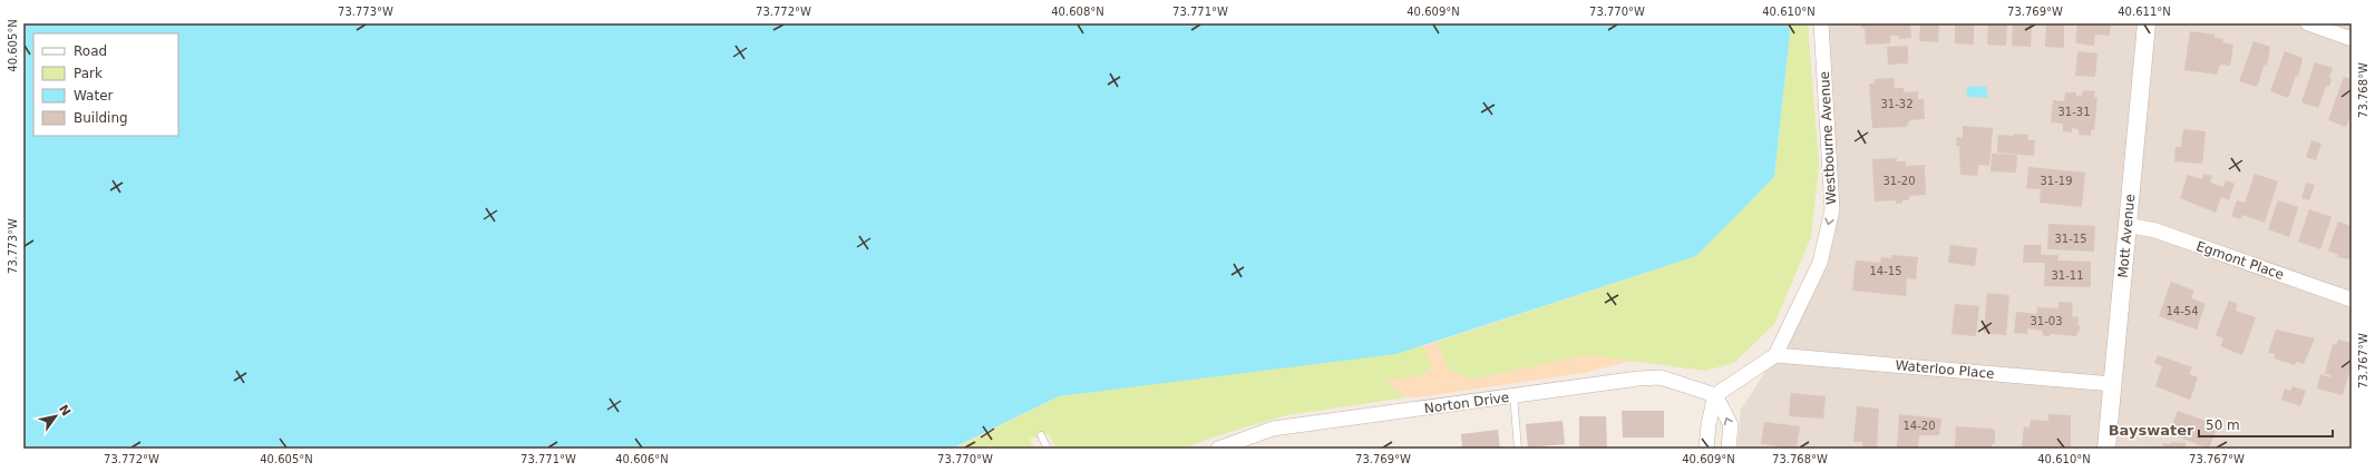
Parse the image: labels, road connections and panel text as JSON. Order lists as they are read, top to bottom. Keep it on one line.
{"streets":{"street":["Westbourne Avenue","Mott Avenue","Egmont Place","Waterloo Place","Norton Drive"]},"crossings":[["Westbourne Avenue","Waterloo Place"],["Mott Avenue","Egmont Place"],["Mott Avenue","Waterloo Place"]],"one_way":["Westbourne Avenue"],"districts":["Bayswater"],"house_numbers":["31-32","31-31","31-20","31-19","31-15","14-15","31-11","14-54","31-03","14-20"],"legend":["Road","Park","Water","Building"],"scale_bar":"50 m","north":"top right","coordinates":["73.773°W","73.772°W","40.608°N","73.771°W","40.609°N","73.770°W","40.610°N","73.769°W","40.611°N","40.605°N","73.768°W","73.767°W","40.606°N"]}
